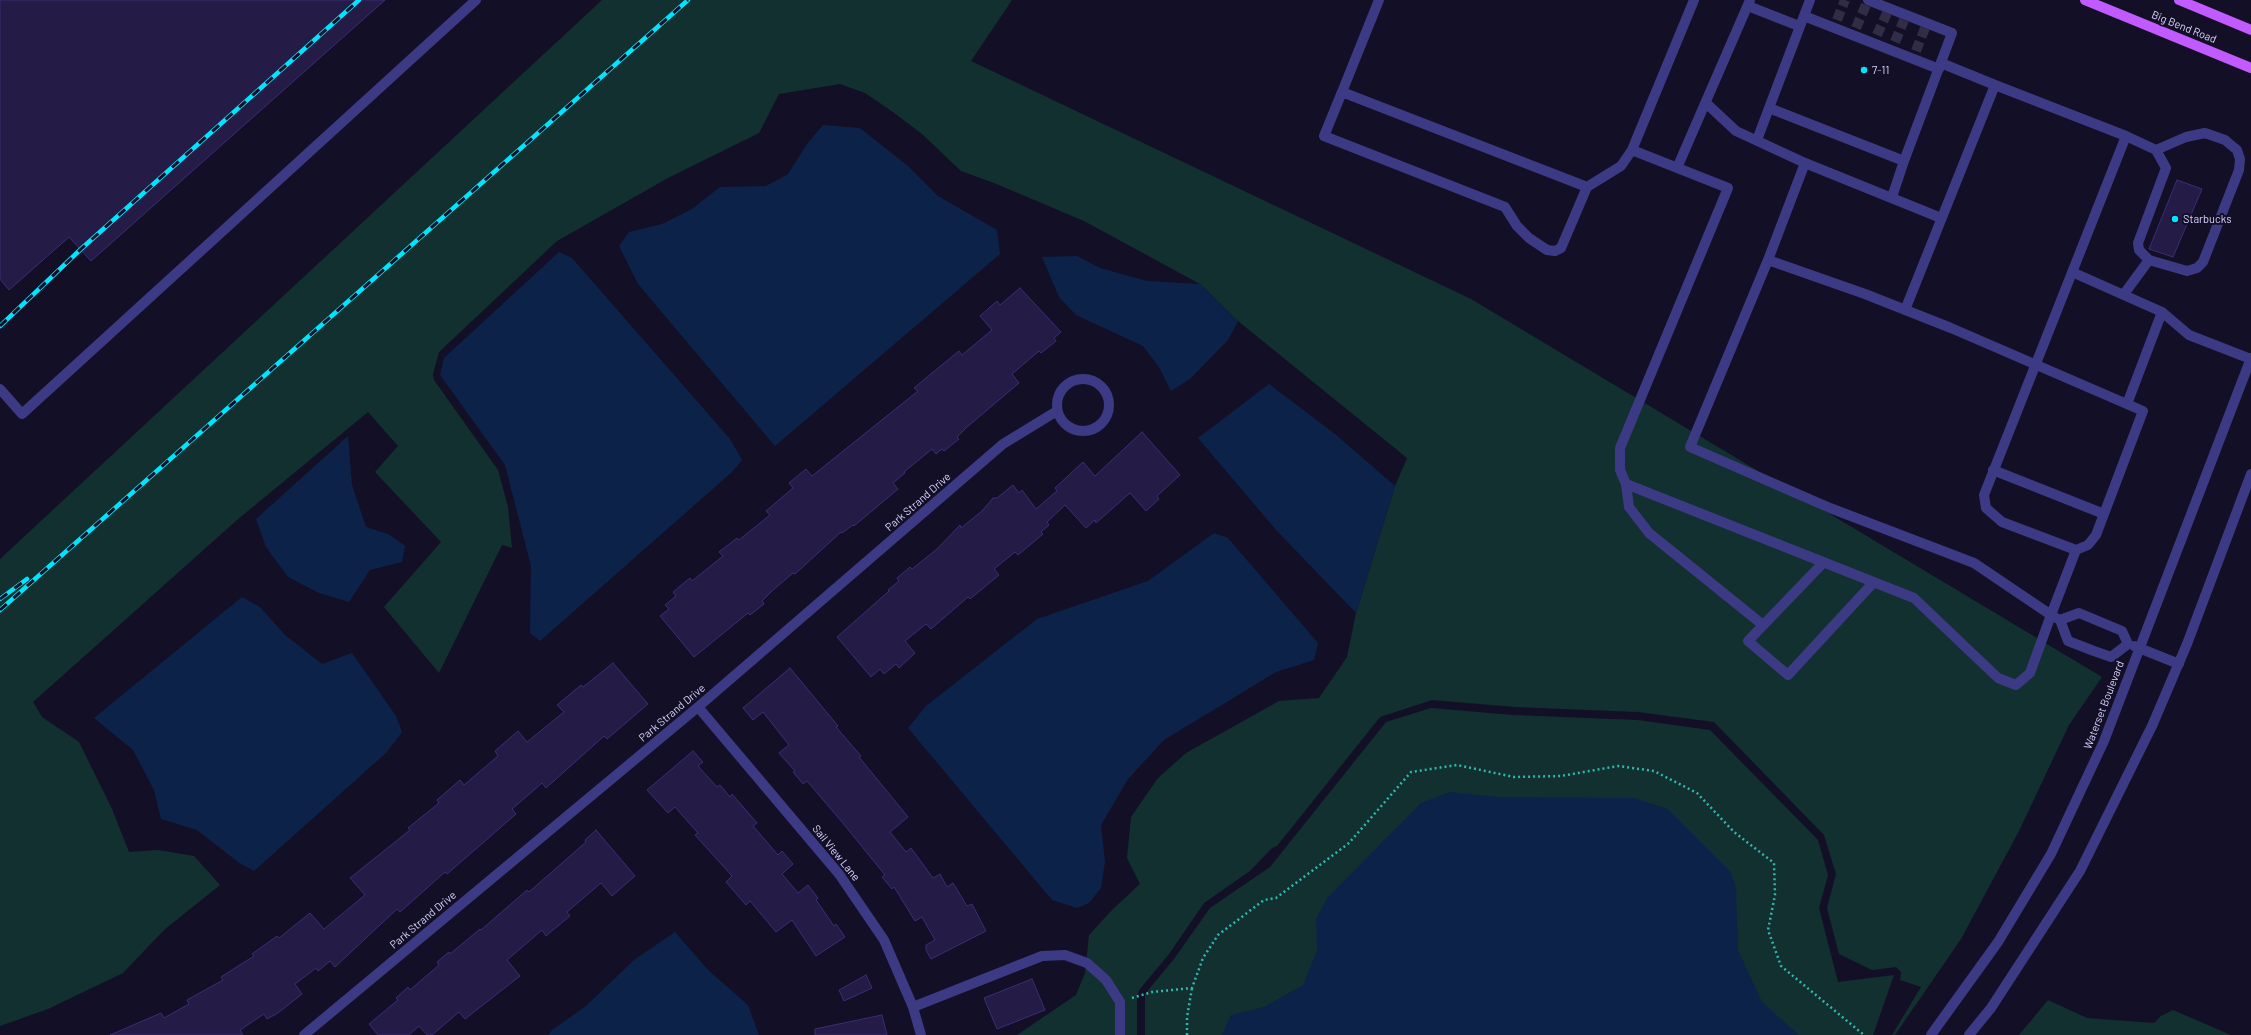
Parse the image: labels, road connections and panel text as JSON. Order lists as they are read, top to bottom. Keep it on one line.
{"streets":{"main road":["Big Bend Road"],"street":["Park Strand Drive","Waterset Boulevard","Sail View Lane"]},"crossings":[["Park Strand Drive","Sail View Lane"]],"places":["7-11","Starbucks"]}
